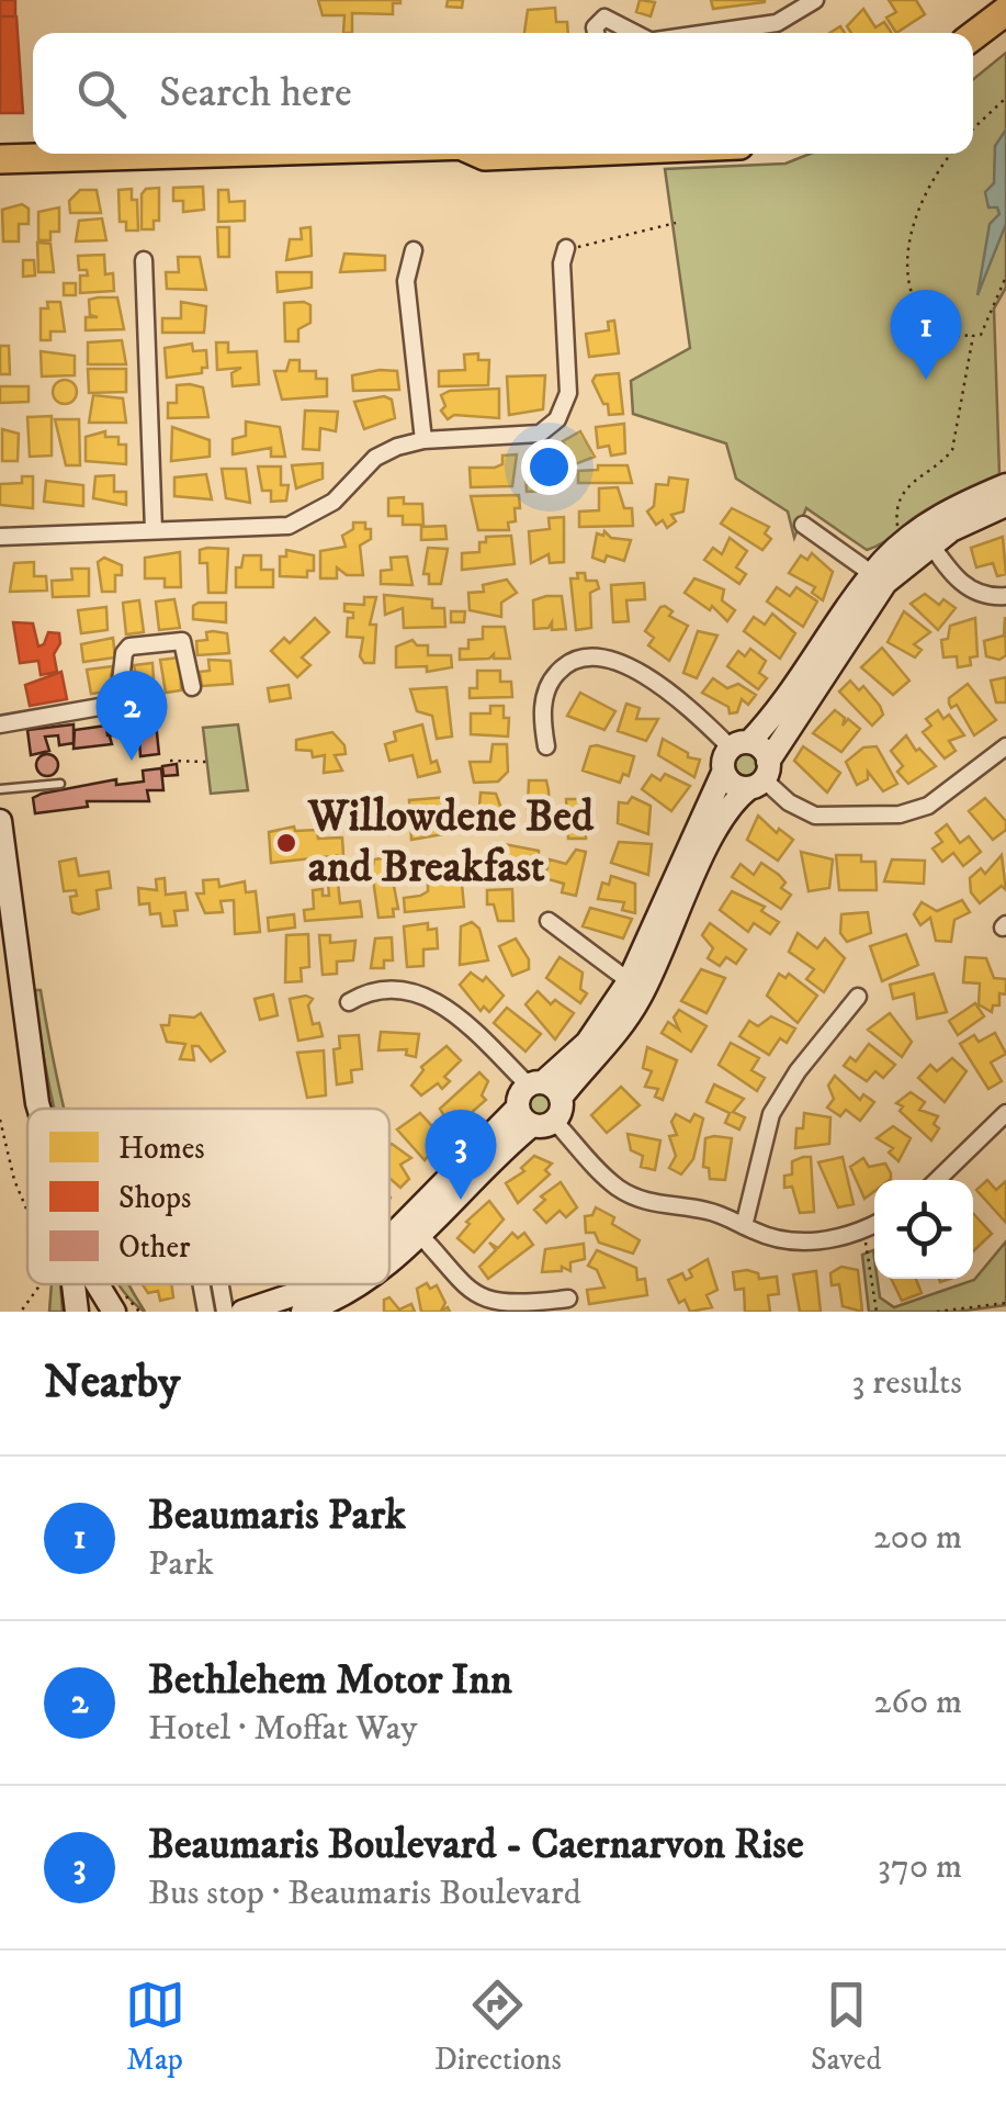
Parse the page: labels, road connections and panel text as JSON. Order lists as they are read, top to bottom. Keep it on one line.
{"places":["Willowdene Bed and Breakfast"],"legend":["Homes","Shops","Other"],"page":{"search":"Search here","pins":["1","2","3"],"heading":["Nearby","3 results"],"list":[{"mark":"1","name":"Beaumaris Park","note":"Park","value":"200 m"},{"mark":"2","name":"Bethlehem Motor Inn","note":"Hotel · Moffat Way","value":"260 m"},{"mark":"3","name":"Beaumaris Boulevard - Caernarvon Rise","note":"Bus stop · Beaumaris Boulevard","value":"370 m"}],"nav":["Map","Directions","Saved"]}}
